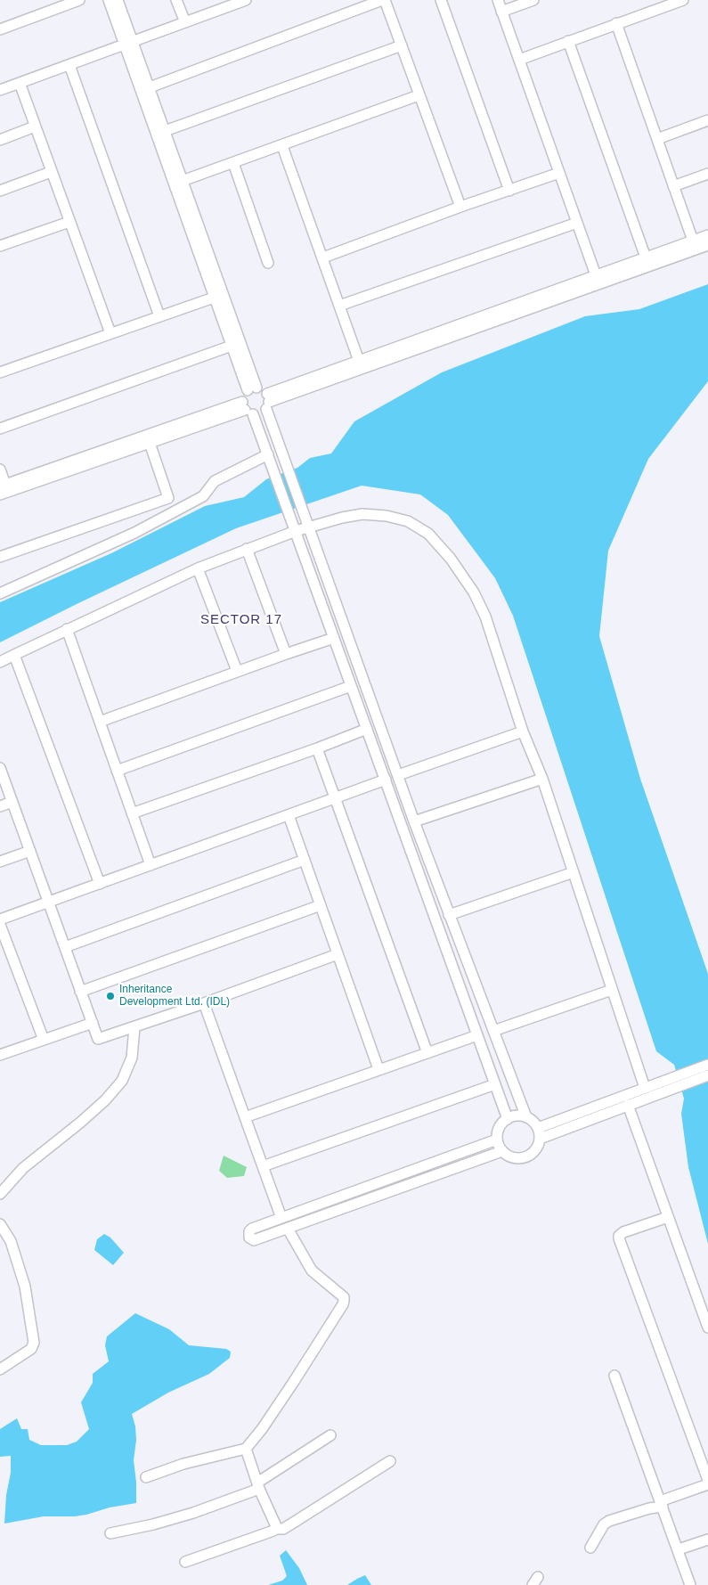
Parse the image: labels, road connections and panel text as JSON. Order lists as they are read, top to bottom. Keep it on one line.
{"districts":["SECTOR 17"],"places":["Inheritance Development Ltd. (IDL)"]}
